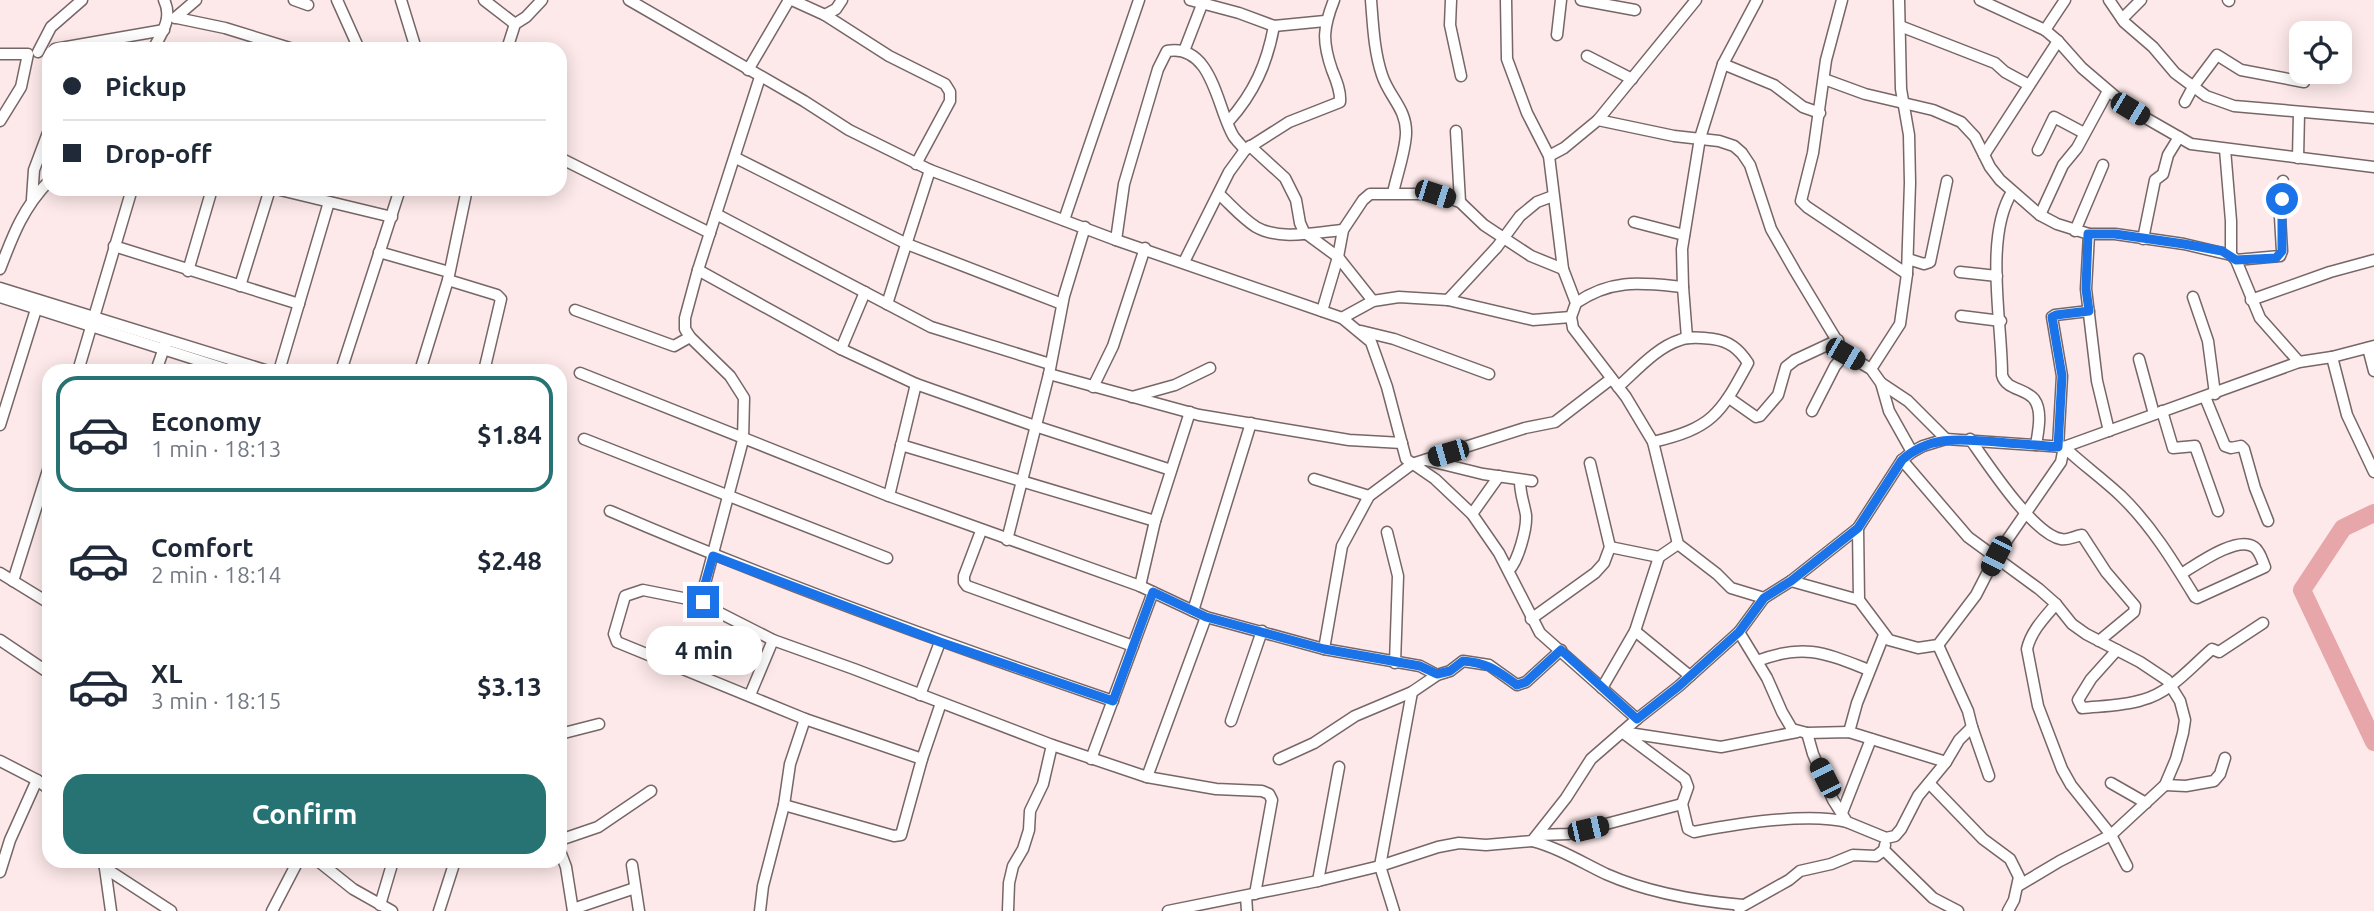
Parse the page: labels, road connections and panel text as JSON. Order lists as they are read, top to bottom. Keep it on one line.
{"page":{"banner":["Pickup","Drop-off"],"list":[{"name":"Economy","note":"1 min · 18:13","value":"$1.84"},{"name":"Comfort","note":"2 min · 18:14","value":"$2.48"},{"name":"XL","note":"3 min · 18:15","value":"$3.13"}],"bubble":"4 min","buttons":"Confirm"}}
